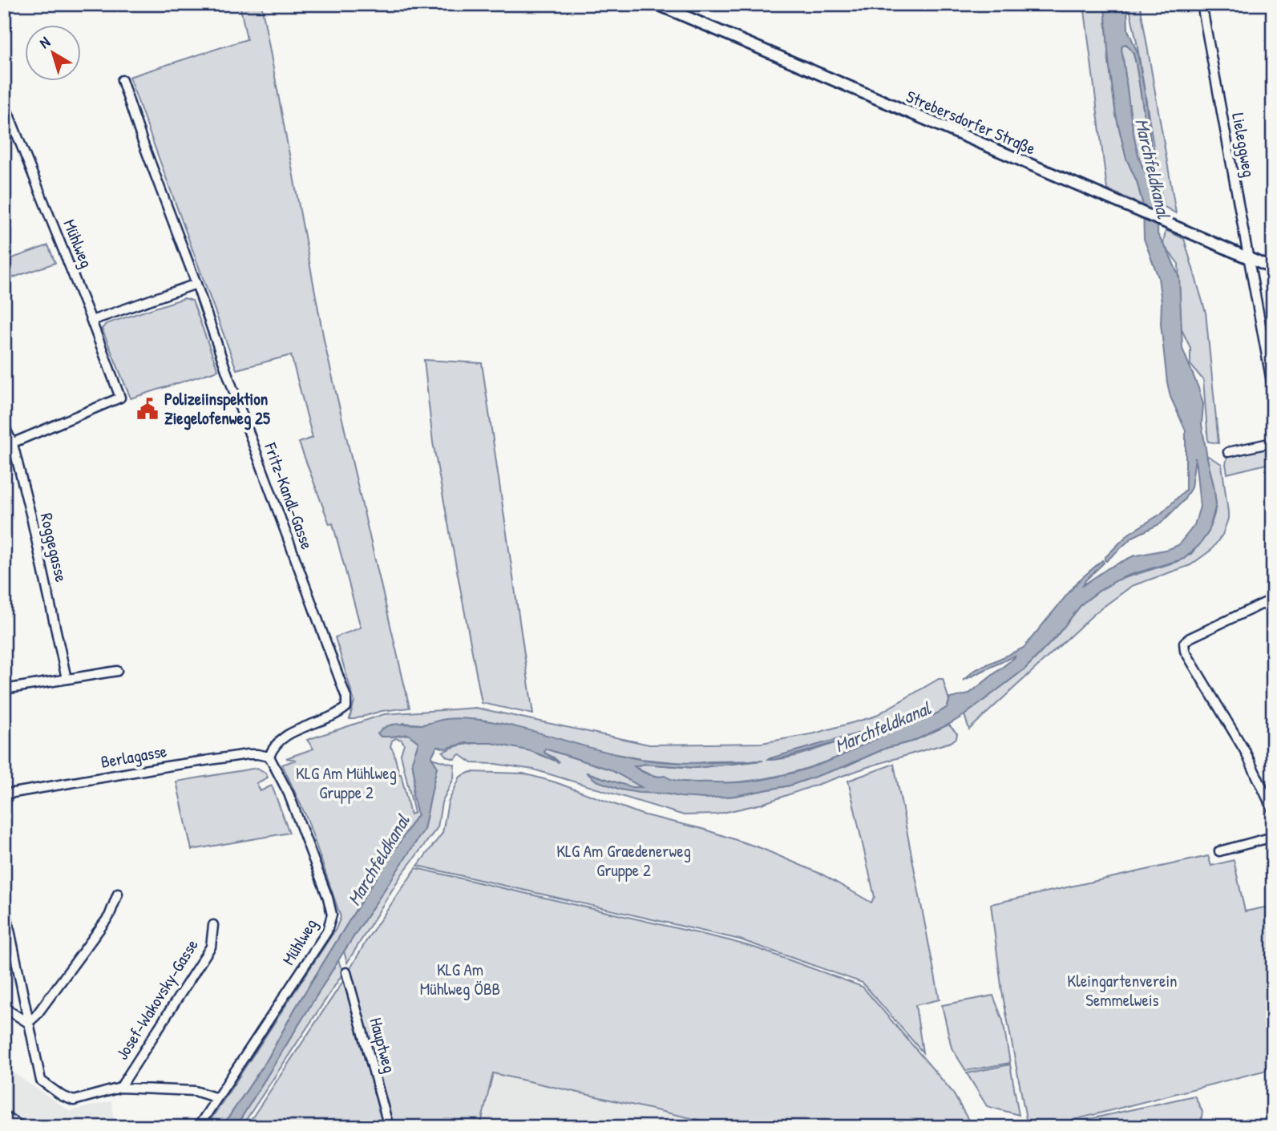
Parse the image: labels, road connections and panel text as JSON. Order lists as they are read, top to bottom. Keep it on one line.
{"streets":{"street":["Strebersdorfer Straße","Lieleggweg","Mühlweg","Fritz-Kandl-Gasse","Roggegasse","Berlagasse","Josef-Wakovsky-Gasse","Hauptweg"]},"crossings":[["Strebersdorfer Straße","Lieleggweg"],["Mühlweg","Fritz-Kandl-Gasse"],["Mühlweg","Roggegasse"],["Mühlweg","Berlagasse"],["Fritz-Kandl-Gasse","Berlagasse"]],"water":["Marchfeldkanal"],"parks":["KLG Am Mühlweg Gruppe 2","KLG Am Graedenerweg Gruppe 2","KLG Am Mühlweg ÖBB","Kleingartenverein Semmelweis"],"places":{"public building":["Polizeiinspektion Ziegelofenweg 25"]},"north":"top left"}
